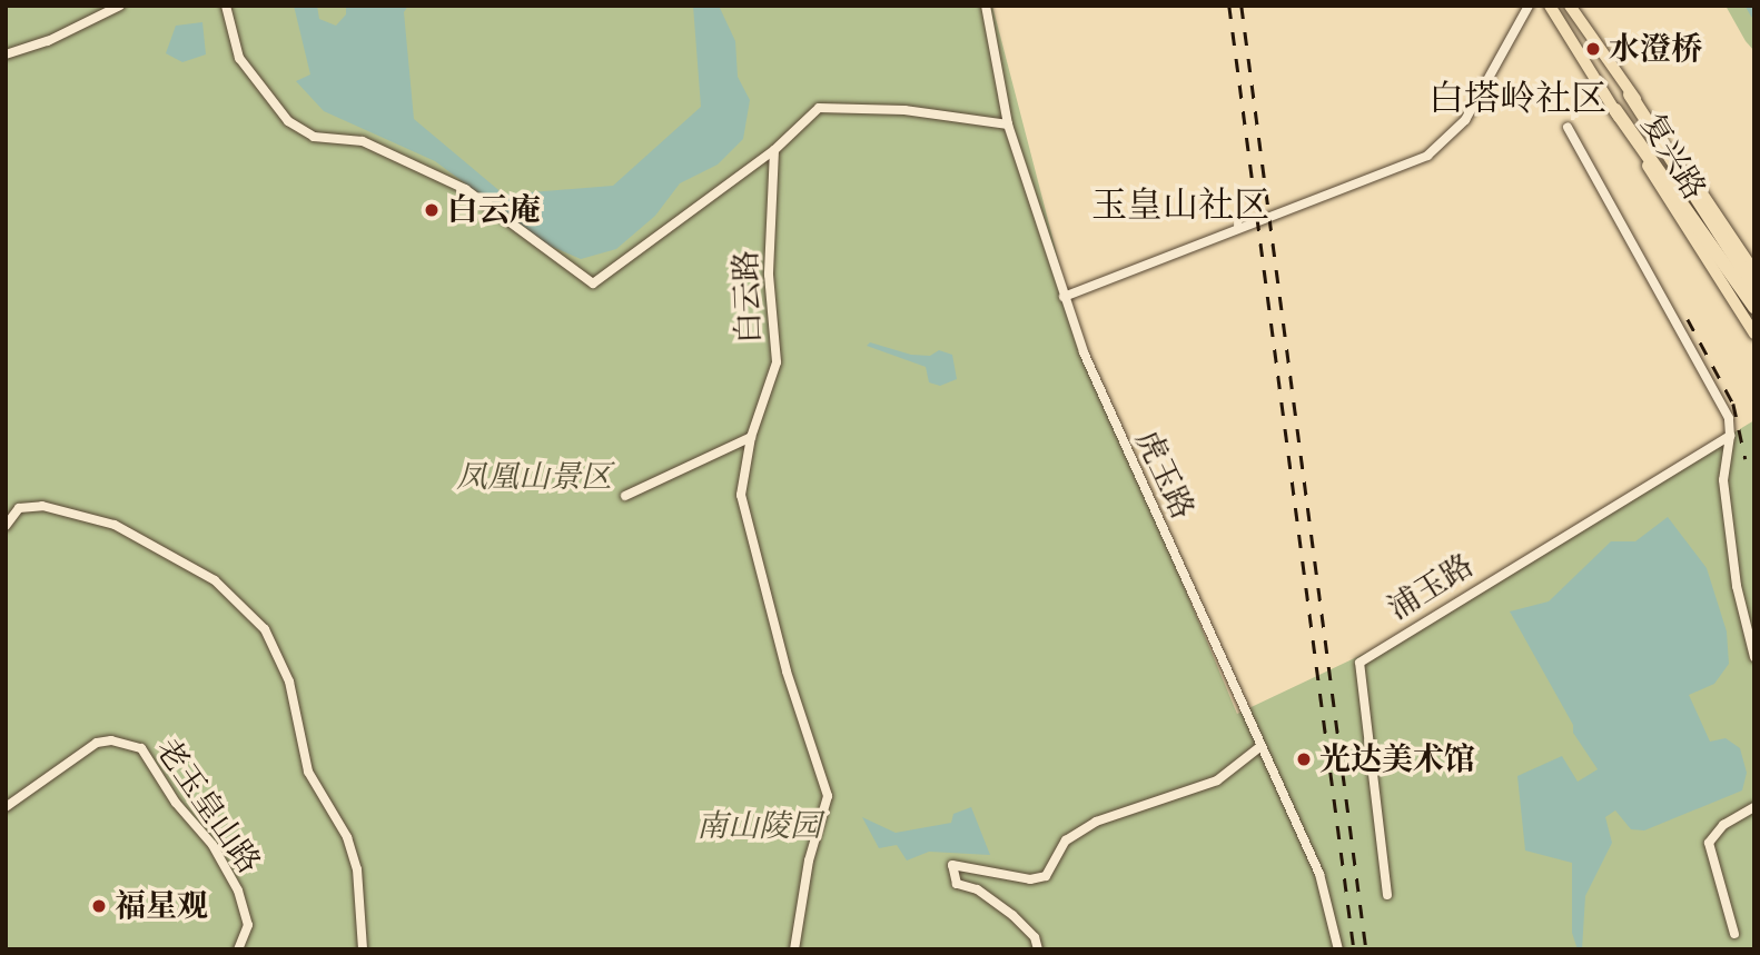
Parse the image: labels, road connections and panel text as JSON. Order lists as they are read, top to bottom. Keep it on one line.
{"streets":{"main road":["复兴路"],"street":["白云路","虎玉路","浦玉路","老玉皇山路"]},"districts":["白塔岭社区","玉皇山社区"],"parks":["凤凰山景区","南山陵园"],"places":["水澄桥","白云庵","光达美术馆","福星观"]}
